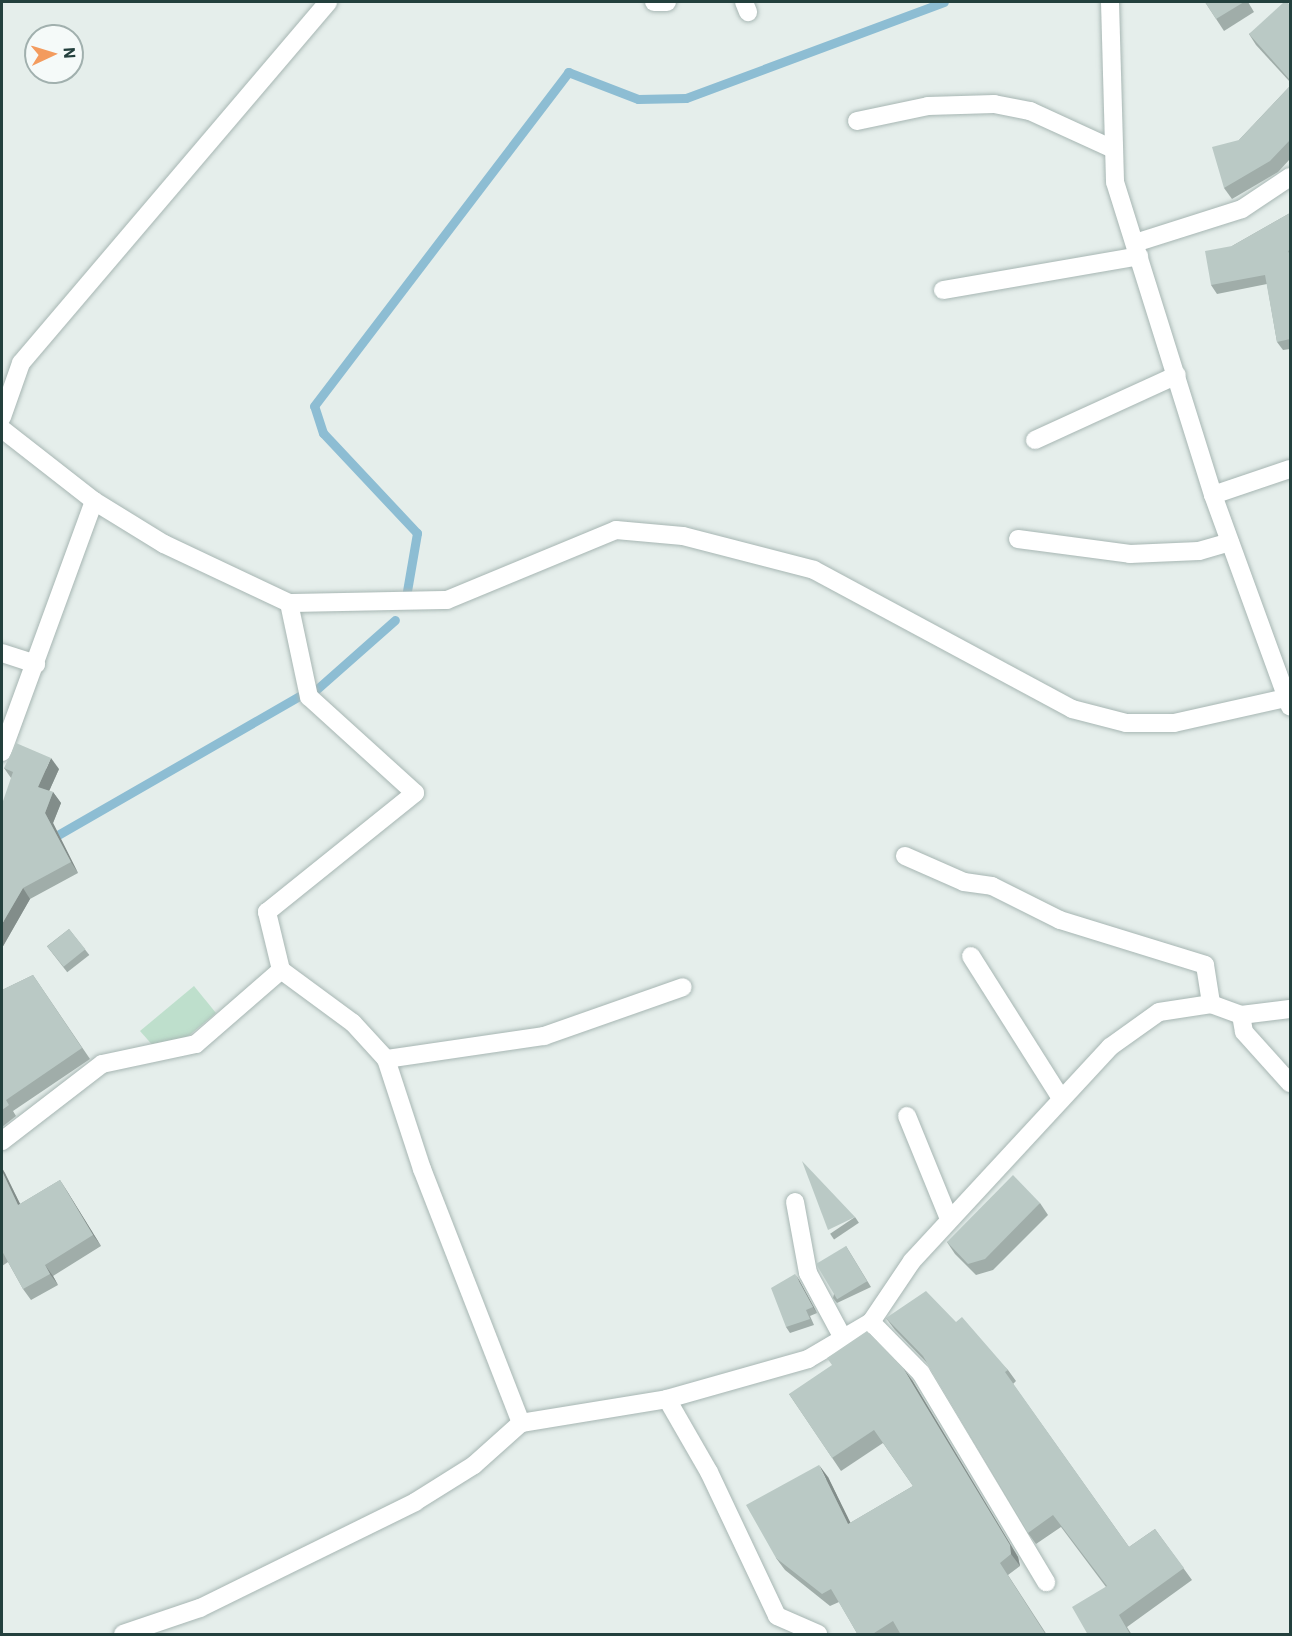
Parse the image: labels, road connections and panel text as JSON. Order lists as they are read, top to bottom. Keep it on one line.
{"north":"right"}
